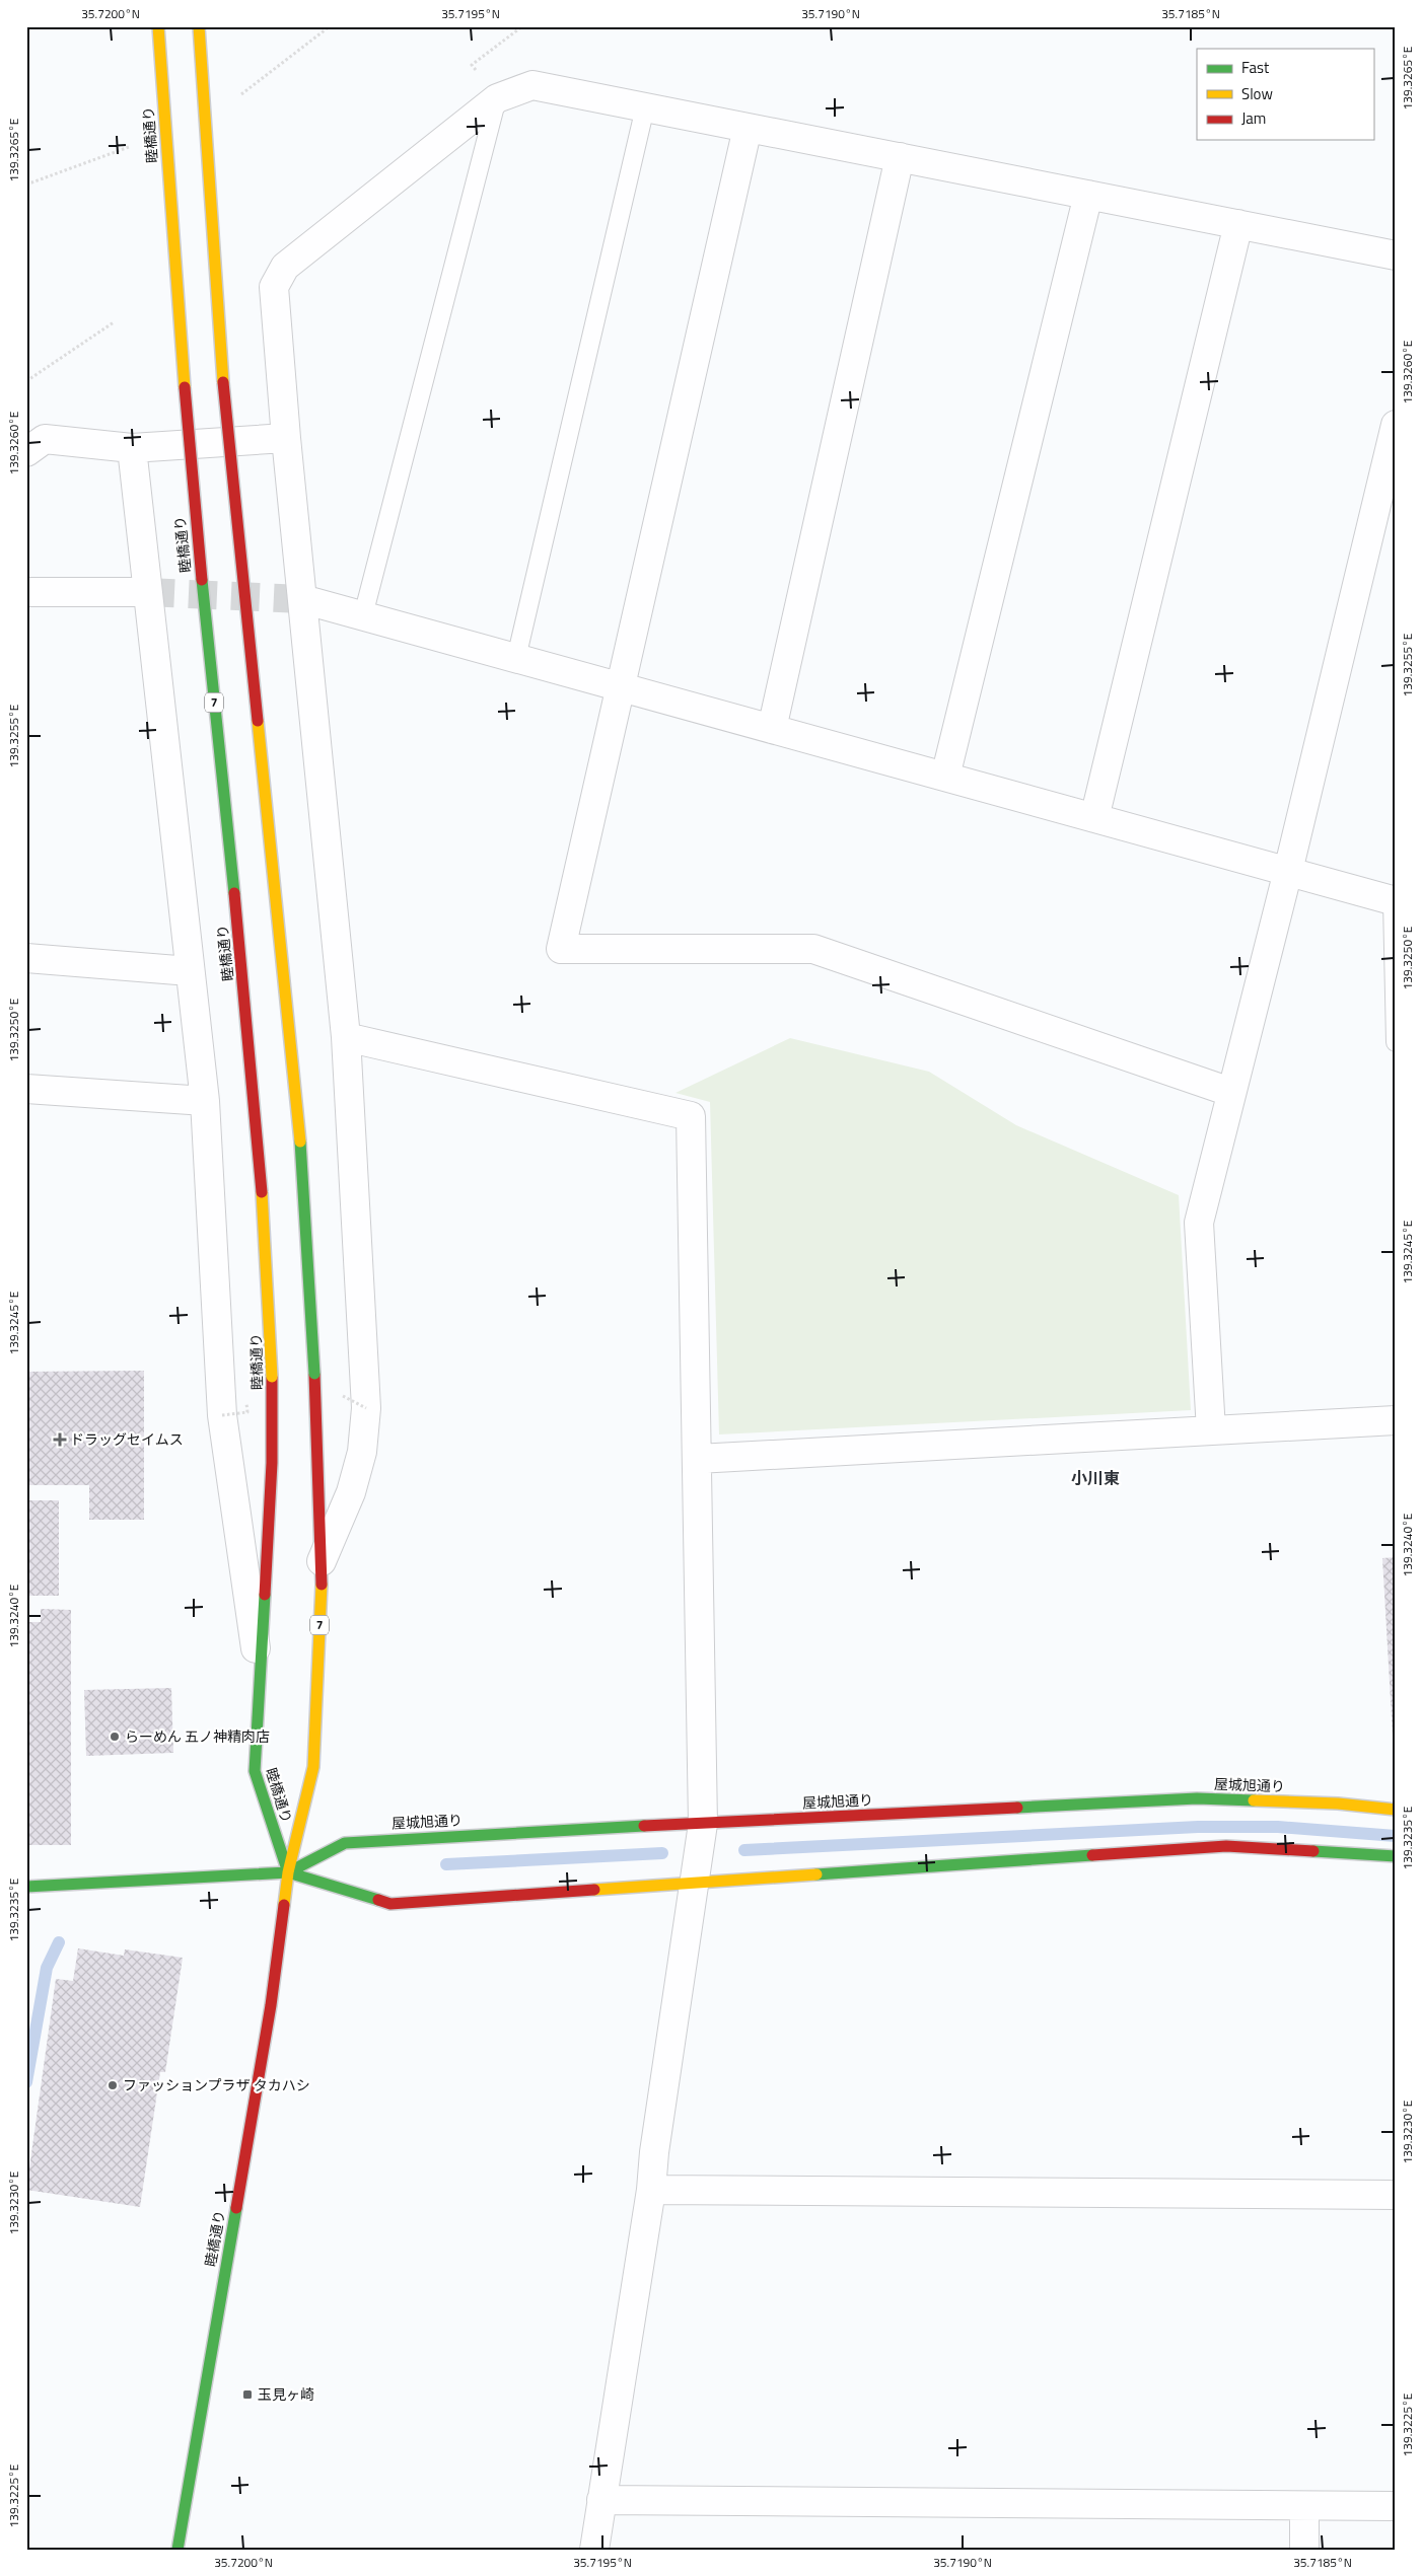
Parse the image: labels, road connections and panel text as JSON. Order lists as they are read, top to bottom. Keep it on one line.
{"streets":{"main road":["睦橋通り","7","屋城旭通り"]},"crossings":[["睦橋通り","屋城旭通り"]],"districts":["小川東"],"places":{"health":["ドラッグセイムス"],"other":["らーめん 五ノ神精肉店","ファッションプラザ タカハシ"],"transit":["玉見ヶ崎"]},"legend":["Fast","Slow","Jam"],"coordinates":["35.7200°N","35.7195°N","35.7190°N","35.7185°N","139.3265°E","139.3260°E","139.3255°E","139.3250°E","139.3245°E","139.3240°E","139.3235°E","139.3230°E","139.3225°E"]}
